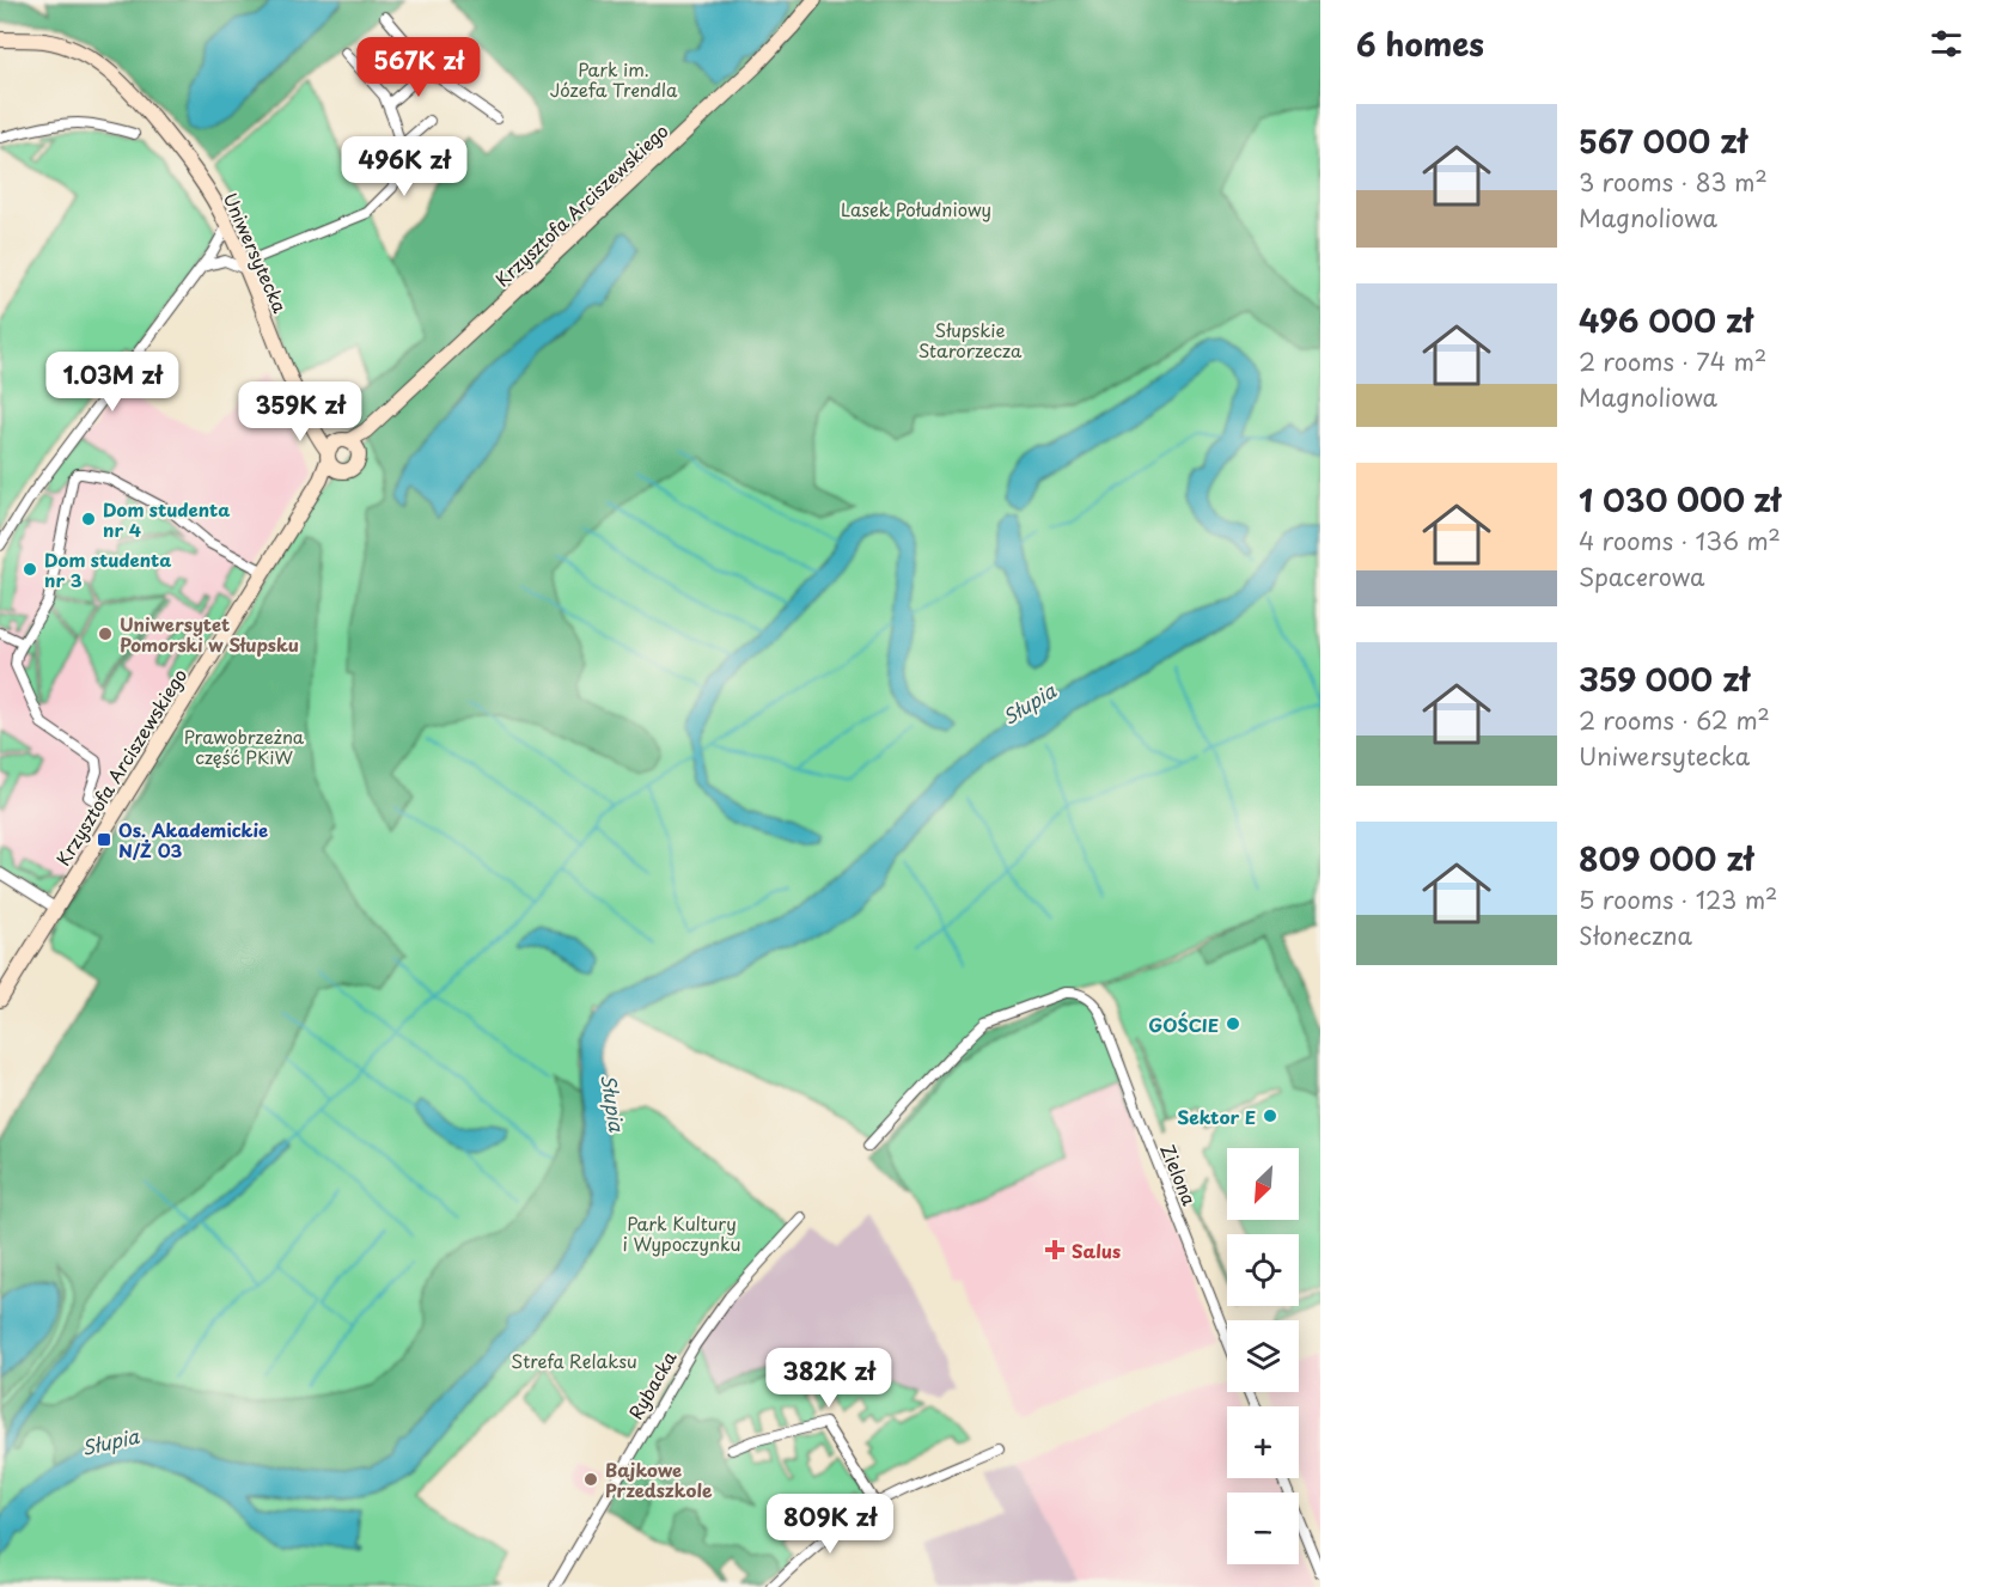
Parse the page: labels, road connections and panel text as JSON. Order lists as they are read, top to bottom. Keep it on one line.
{"streets":{"street":["Krzysztofa Arciszewskiego","Uniwersytecka","Zielona","Rybacka"]},"crossings":[["Krzysztofa Arciszewskiego","Uniwersytecka"]],"water":["Słupia"],"parks":["Park im. Józefa Trendla","Lasek Południowy","Słupskie Starorzecza","Prawobrzeżna część PKiW","Park Kultury i Wypoczynku","Strefa Relaksu"],"places":{"other":["Dom studenta nr 4","Dom studenta nr 3","Uniwersytet Pomorski w Słupsku","GOŚCIE","Sektor E","Bajkowe Przedszkole"],"transit":["Os. Akademickie N/Ż 03"],"health":["Salus"]},"north":"bottom left","page":{"heading":"6 homes","price":["567K zł","496K zł","1.03M zł","359K zł","382K zł","809K zł"],"list":[{"name":"567 000 zł","note":"3 rooms · 83 m² · Magnoliowa"},{"name":"496 000 zł","note":"2 rooms · 74 m² · Magnoliowa"},{"name":"1 030 000 zł","note":"4 rooms · 136 m² · Spacerowa"},{"name":"359 000 zł","note":"2 rooms · 62 m² · Uniwersytecka"},{"name":"809 000 zł","note":"5 rooms · 123 m² · Słoneczna"}],"map_buttons":["+","−"]}}
